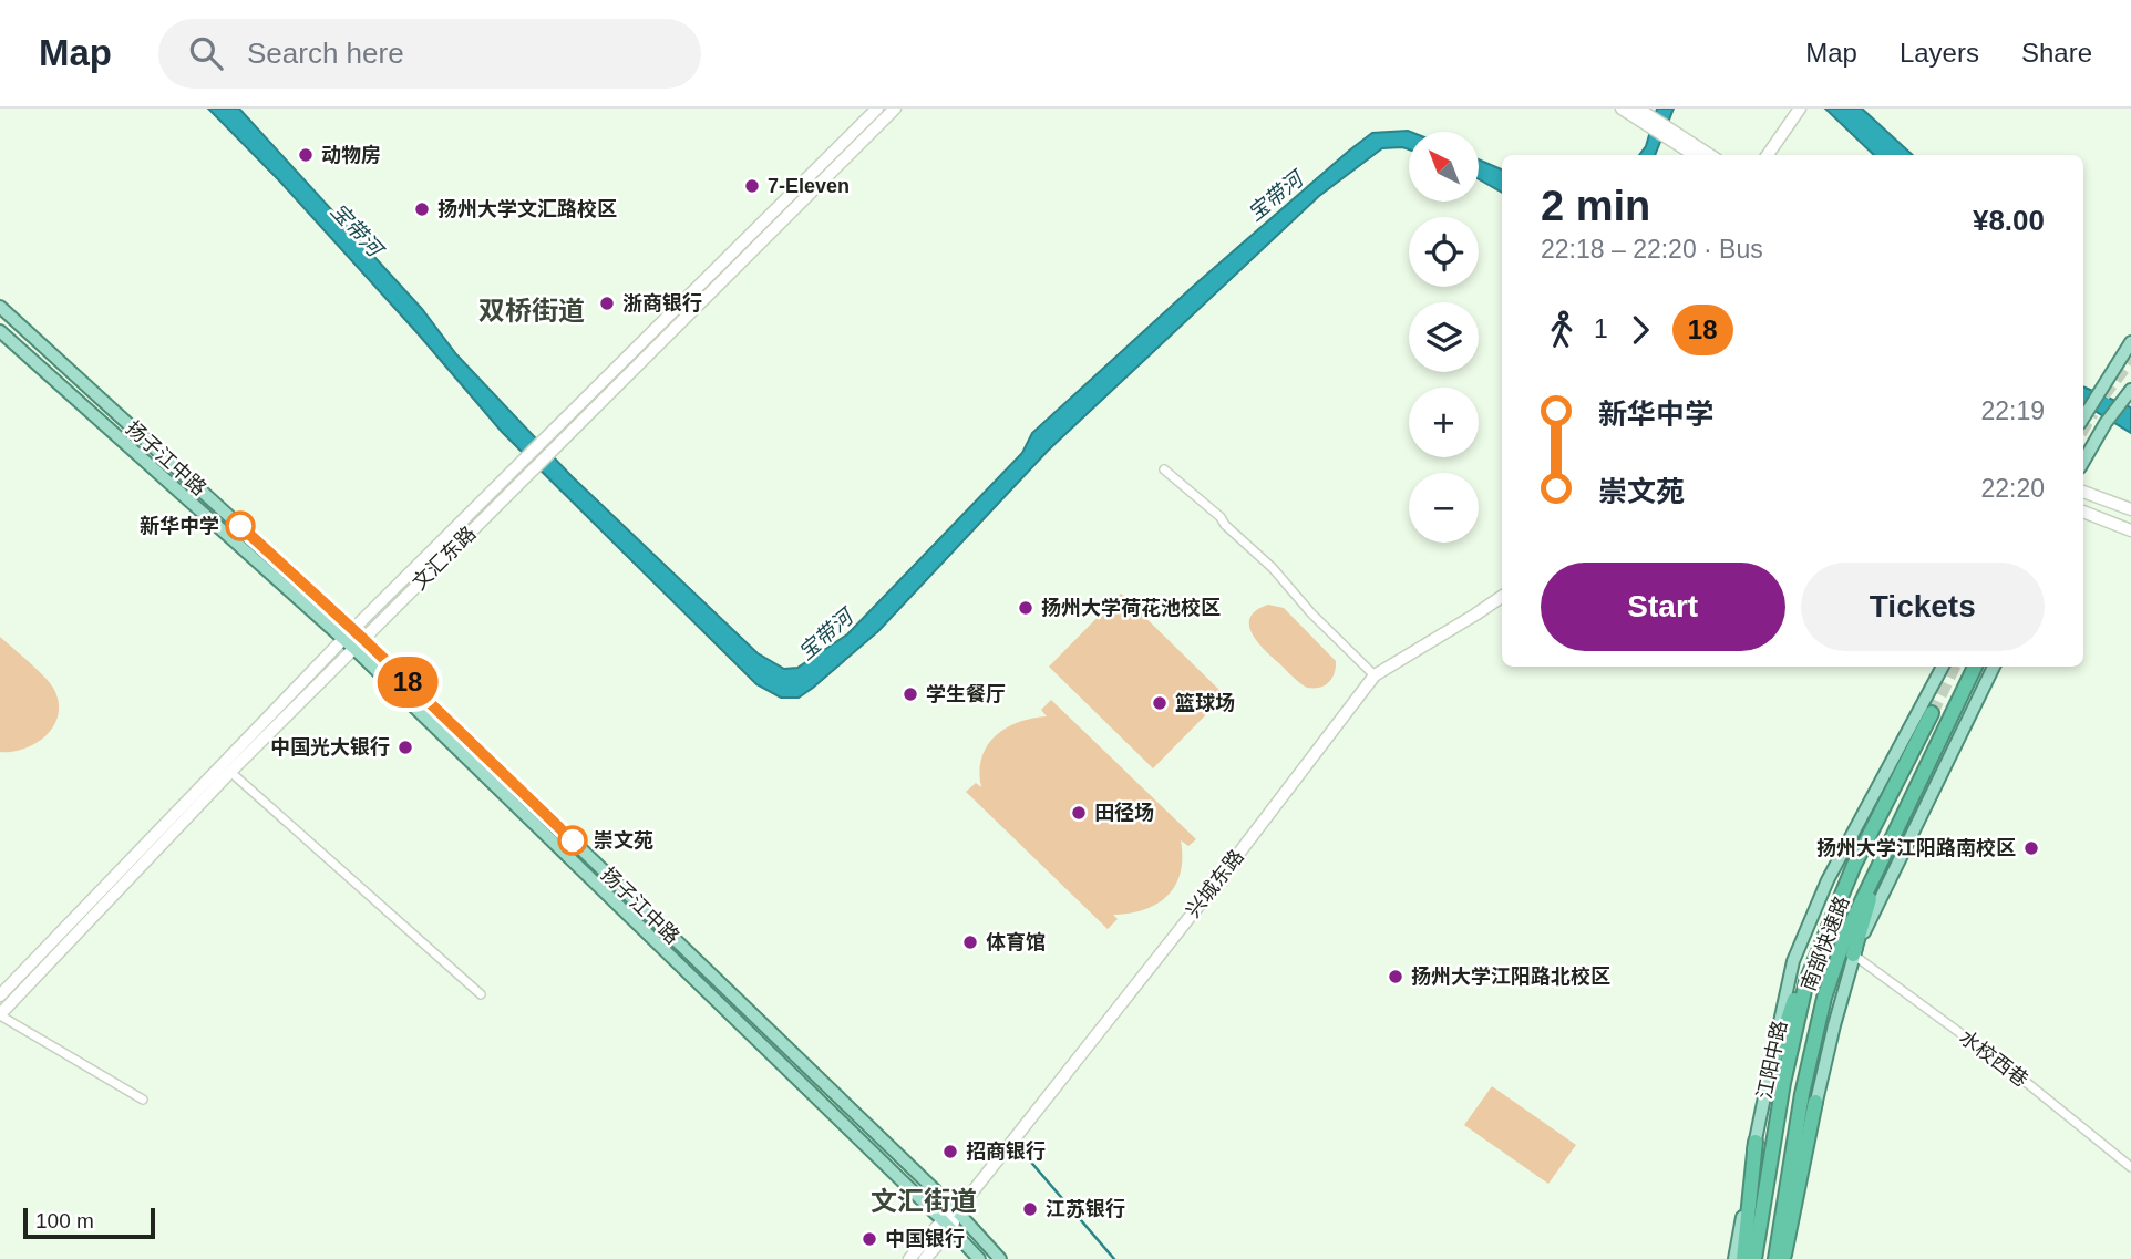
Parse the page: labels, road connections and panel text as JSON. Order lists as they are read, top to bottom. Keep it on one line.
{"streets":{"highway":["南部快速路"],"main road":["扬子江中路","文汇东路","兴城东路","江阳中路"],"street":["水校西巷"]},"crossings":[["扬子江中路","文汇东路"],["扬子江中路","兴城东路"]],"districts":["双桥街道","文汇街道"],"water":["宝带河"],"places":["动物房","7-Eleven","扬州大学文汇路校区","浙商银行","新华中学","扬州大学荷花池校区","学生餐厅","篮球场","中国光大银行","田径场","崇文苑","扬州大学江阳路南校区","体育馆","扬州大学江阳路北校区","招商银行","江苏银行","中国银行"],"lines":["bus line 18"],"scale_bar":"100 m","north":"top left","page":{"header":"Map","search":"Search here","nav":["Map","Layers","Share"],"on_map":"18","map_buttons":["+","−"],"heading":["2 min","22:18 – 22:20 · Bus","¥8.00"],"legs":["1","18"],"list":[{"name":"新华中学","value":"22:19"},{"name":"崇文苑","value":"22:20"}],"buttons":["Start","Tickets"],"scale":"100 m"}}
